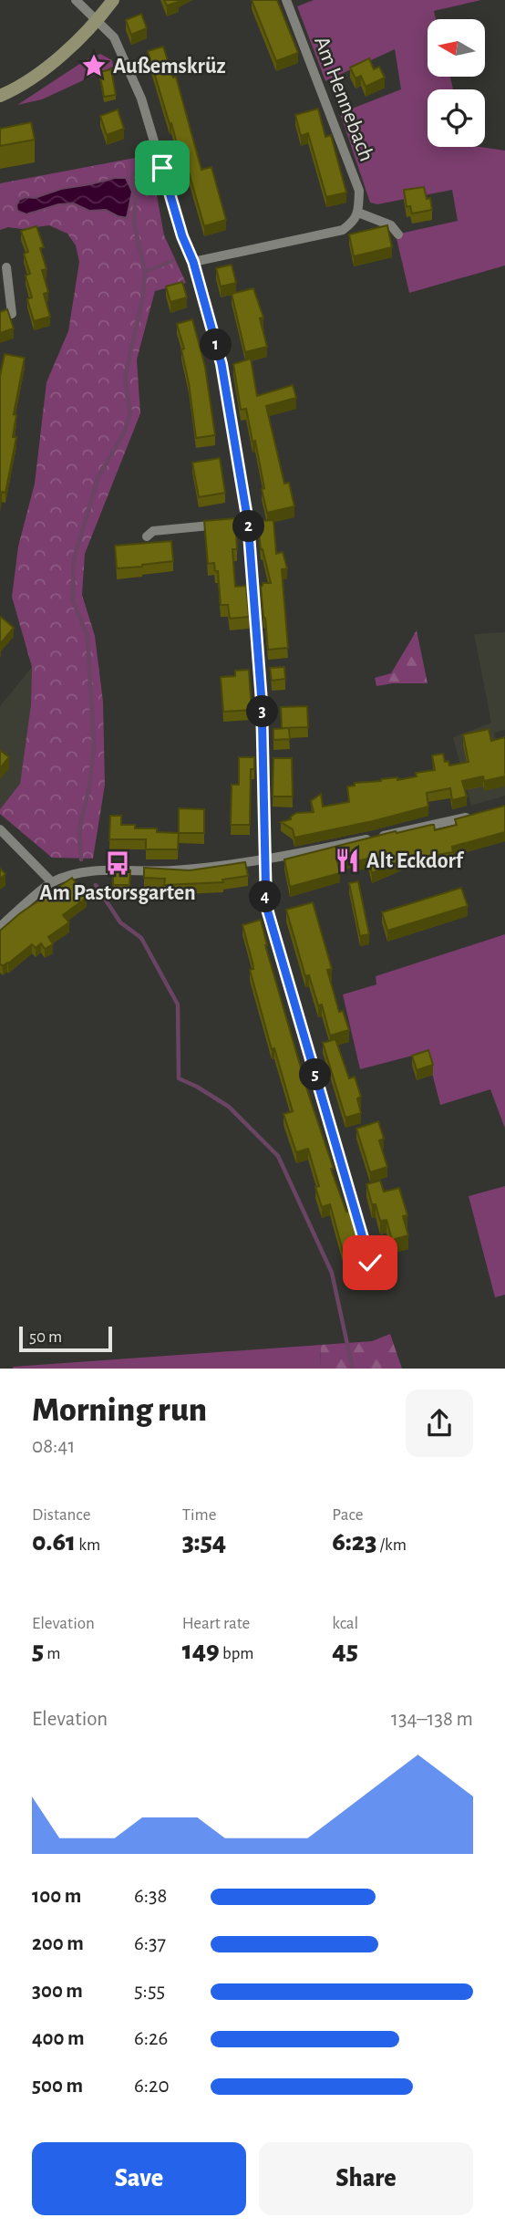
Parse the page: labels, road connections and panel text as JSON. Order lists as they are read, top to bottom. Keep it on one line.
{"streets":{"street":["Am Hennebach"]},"places":{"place":["Außemskrüz"],"restaurant":["Alt Eckdorf"],"bus stop":["Am Pastorsgarten"]},"scale_bar":"50 m","north":"left","page":{"pins":["1","2","3","4","5"],"scale":"50 m","heading":["Morning run","08:41"],"stats":[["Distance","0.61 km"],["Time","3:54"],["Pace","6:23 /km"],["Elevation","5 m"],["Heart rate","149 bpm"],["kcal","45"]],"chart":["Elevation","134–138 m"],"list":[{"name":"100 m","note":"6:38"},{"name":"200 m","note":"6:37"},{"name":"300 m","note":"5:55"},{"name":"400 m","note":"6:26"},{"name":"500 m","note":"6:20"}],"buttons":["Save","Share"]}}
